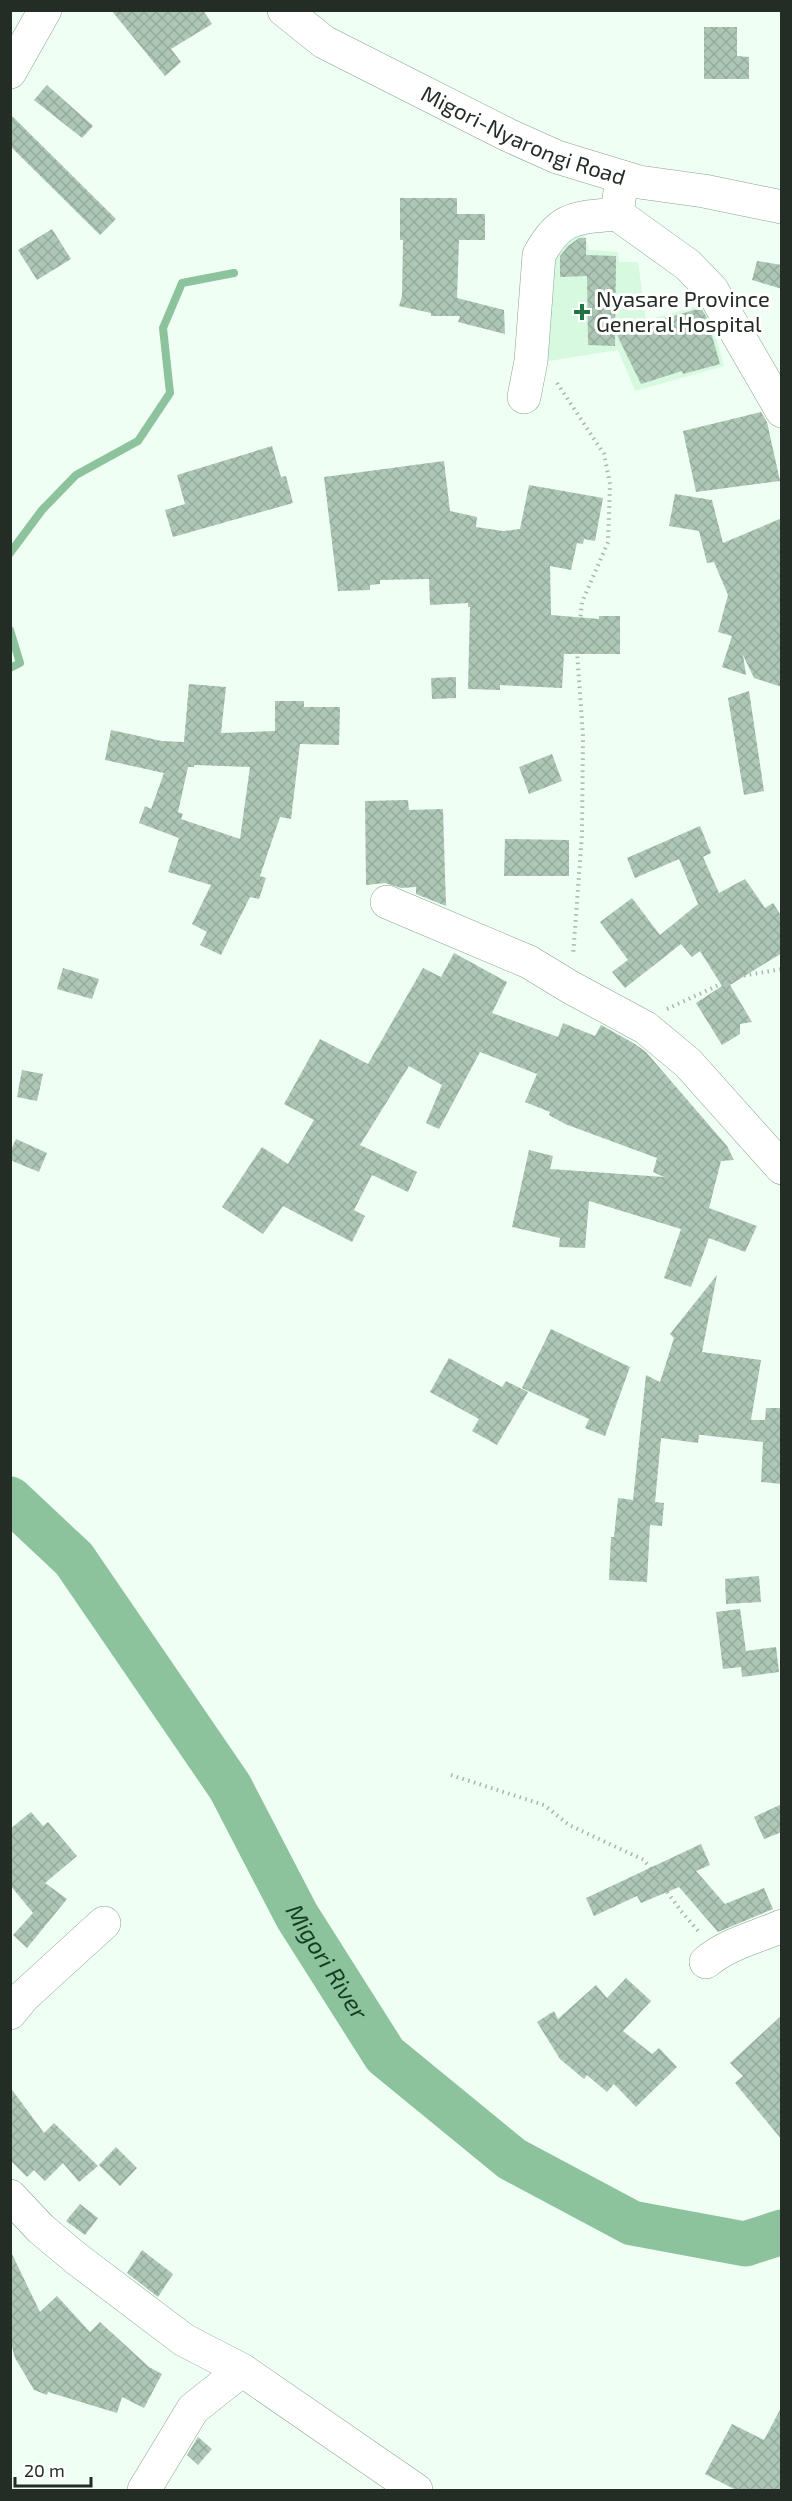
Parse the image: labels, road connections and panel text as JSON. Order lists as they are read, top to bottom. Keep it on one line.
{"streets":{"street":["Migori-Nyarongi Road"]},"water":["Migori River"],"places":{"health":["Nyasare Province General Hospital"]},"scale_bar":"20 m"}
